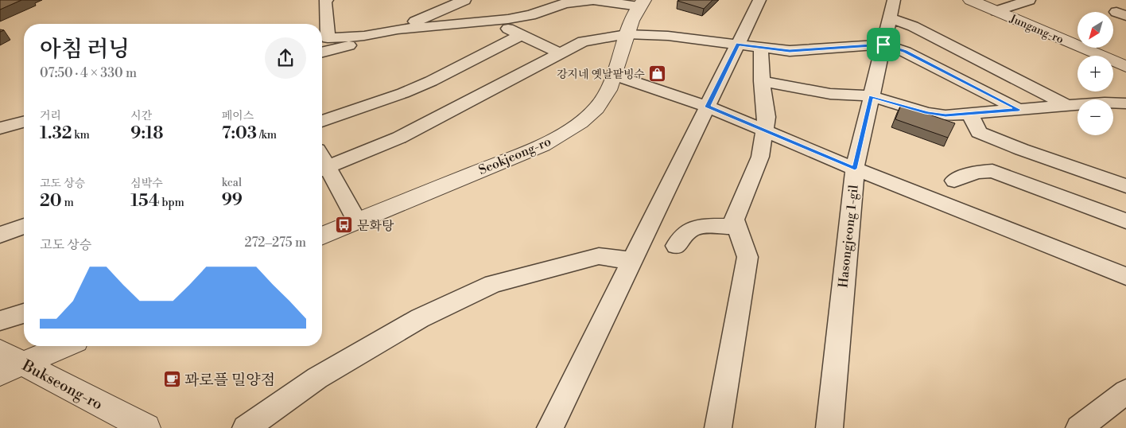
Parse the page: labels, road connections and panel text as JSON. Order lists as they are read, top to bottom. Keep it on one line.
{"streets":{"street":["Jungang-ro","Seokjeong-ro","Hasongjeong 1-gil","Bukseong-ro"]},"places":{"shop":["강지네 옛날팥빙수"],"bus stop":["문화탕"],"cafe":["꽈로플 밀양점"]},"north":"bottom left","page":{"map_buttons":["+","−"],"heading":["아침 러닝","07:50 · 4 × 330 m"],"stats":[["거리","1.32 km"],["시간","9:18"],["페이스","7:03 /km"],["고도 상승","20 m"],["심박수","154 bpm"],["kcal","99"]],"chart":["고도 상승","272–275 m"]}}
